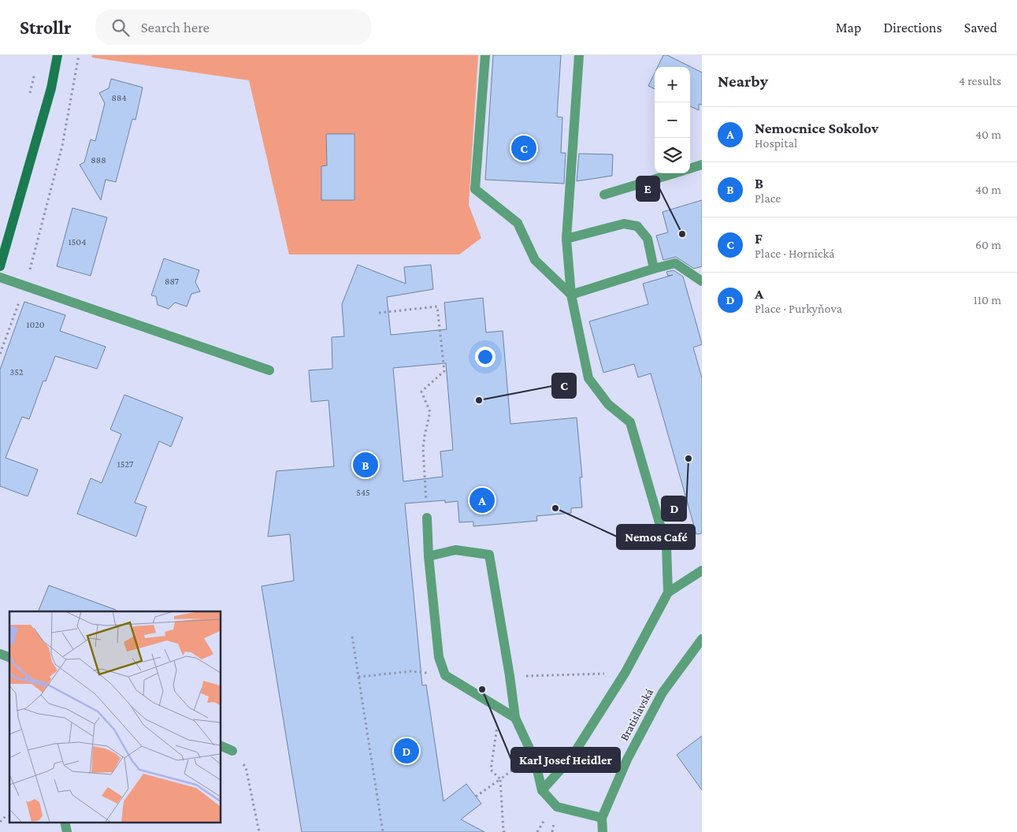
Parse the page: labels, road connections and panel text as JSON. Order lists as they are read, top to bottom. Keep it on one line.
{"streets":{"street":["Bratislavská"]},"places":["E","C","D","Nemos Café","Karl Josef Heidler"],"house_numbers":["884","888","1504","887","1020","352","1527","545"],"page":{"header":"Strollr","search":"Search here","nav":["Map","Directions","Saved"],"heading":["Nearby","4 results"],"map_buttons":["+","−"],"list":[{"mark":"A","name":"Nemocnice Sokolov","note":"Hospital","value":"40 m"},{"mark":"B","name":"B","note":"Place","value":"40 m"},{"mark":"C","name":"F","note":"Place · Hornická","value":"60 m"},{"mark":"D","name":"A","note":"Place · Purkyňova","value":"110 m"}],"pins":["C","B","A","D"]}}
